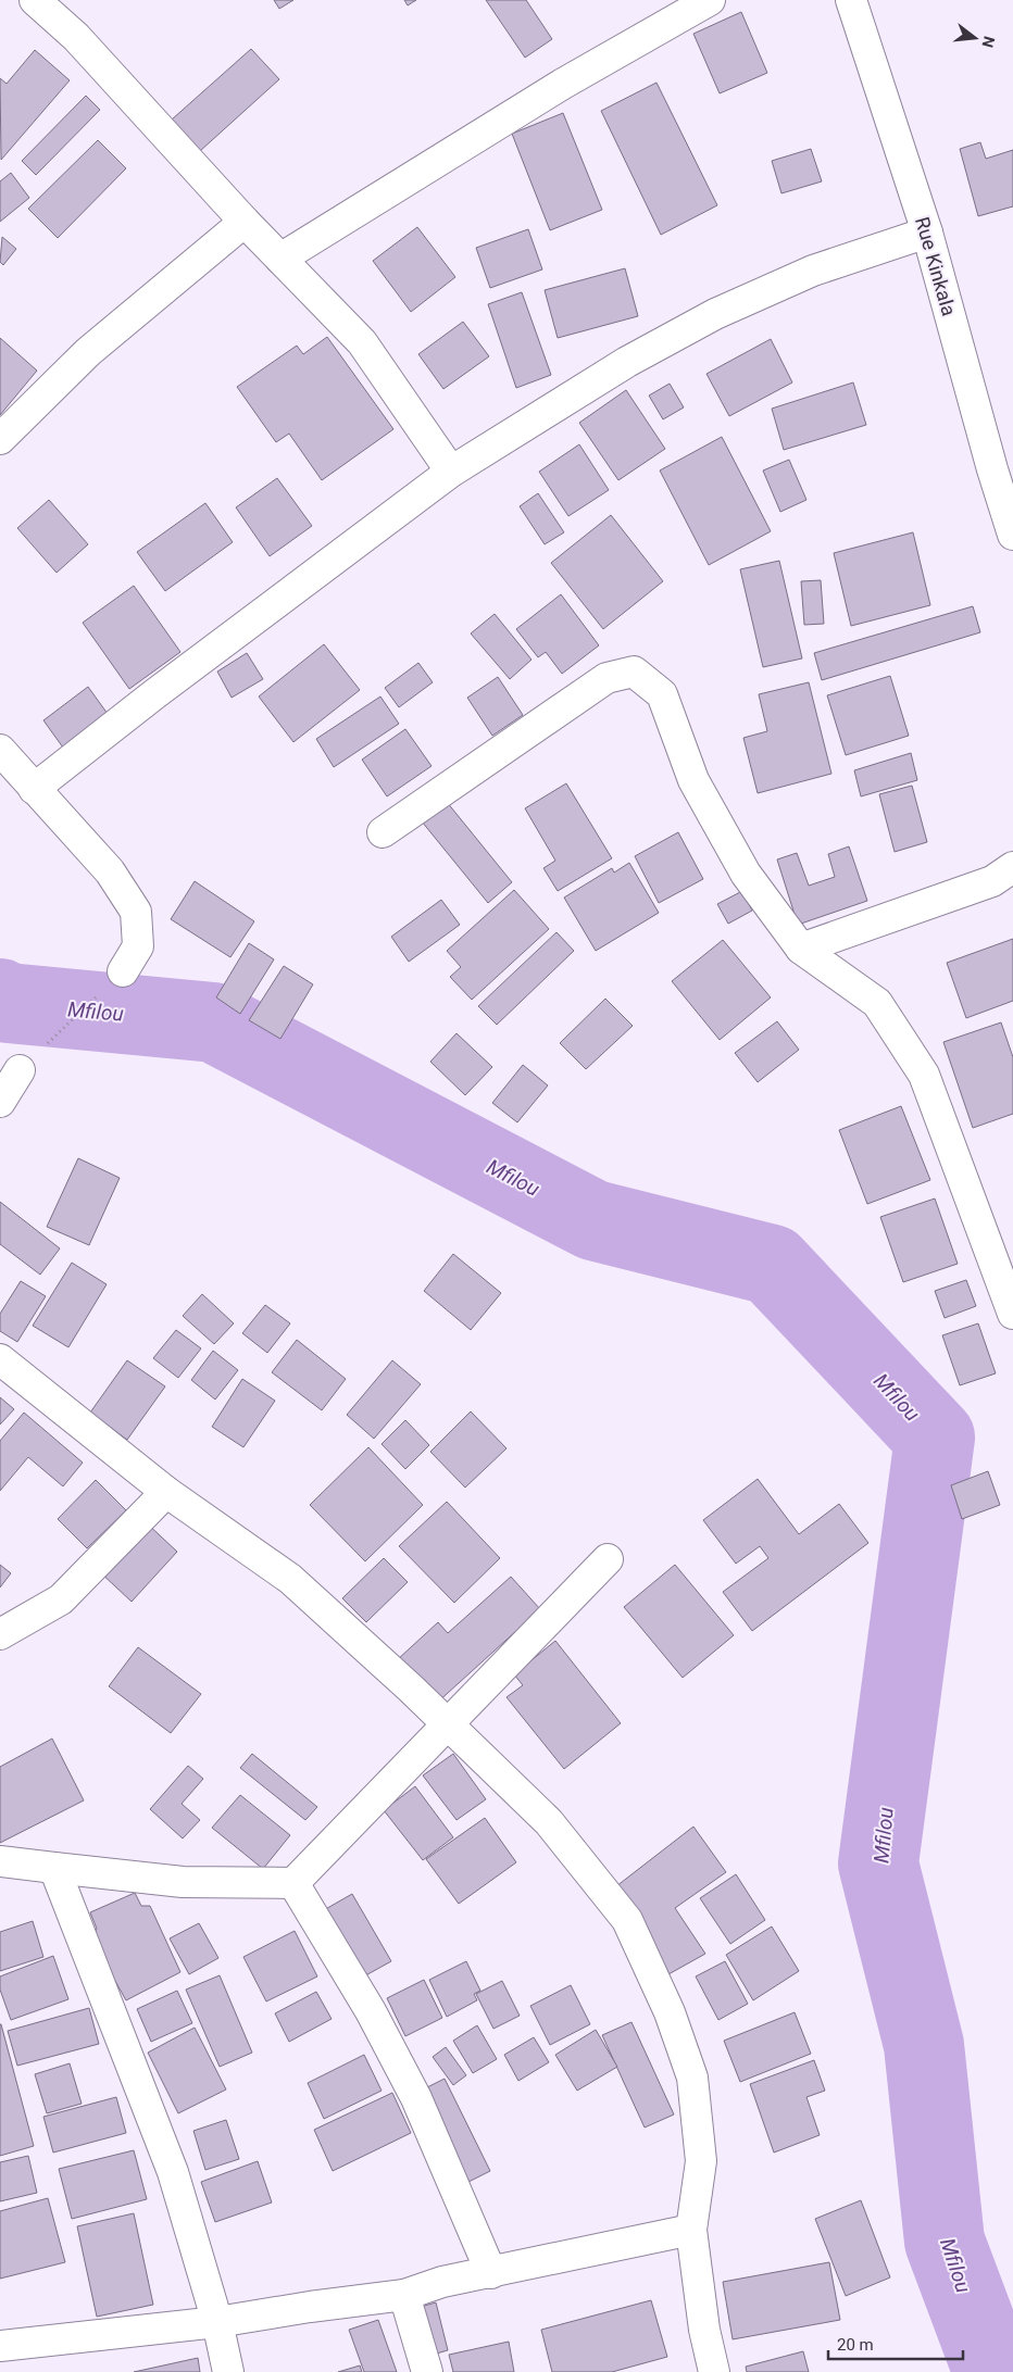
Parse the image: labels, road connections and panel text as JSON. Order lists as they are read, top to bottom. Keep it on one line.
{"streets":{"street":["Rue Kinkala"]},"water":["Mfilou"],"scale_bar":"20 m","north":"right"}
